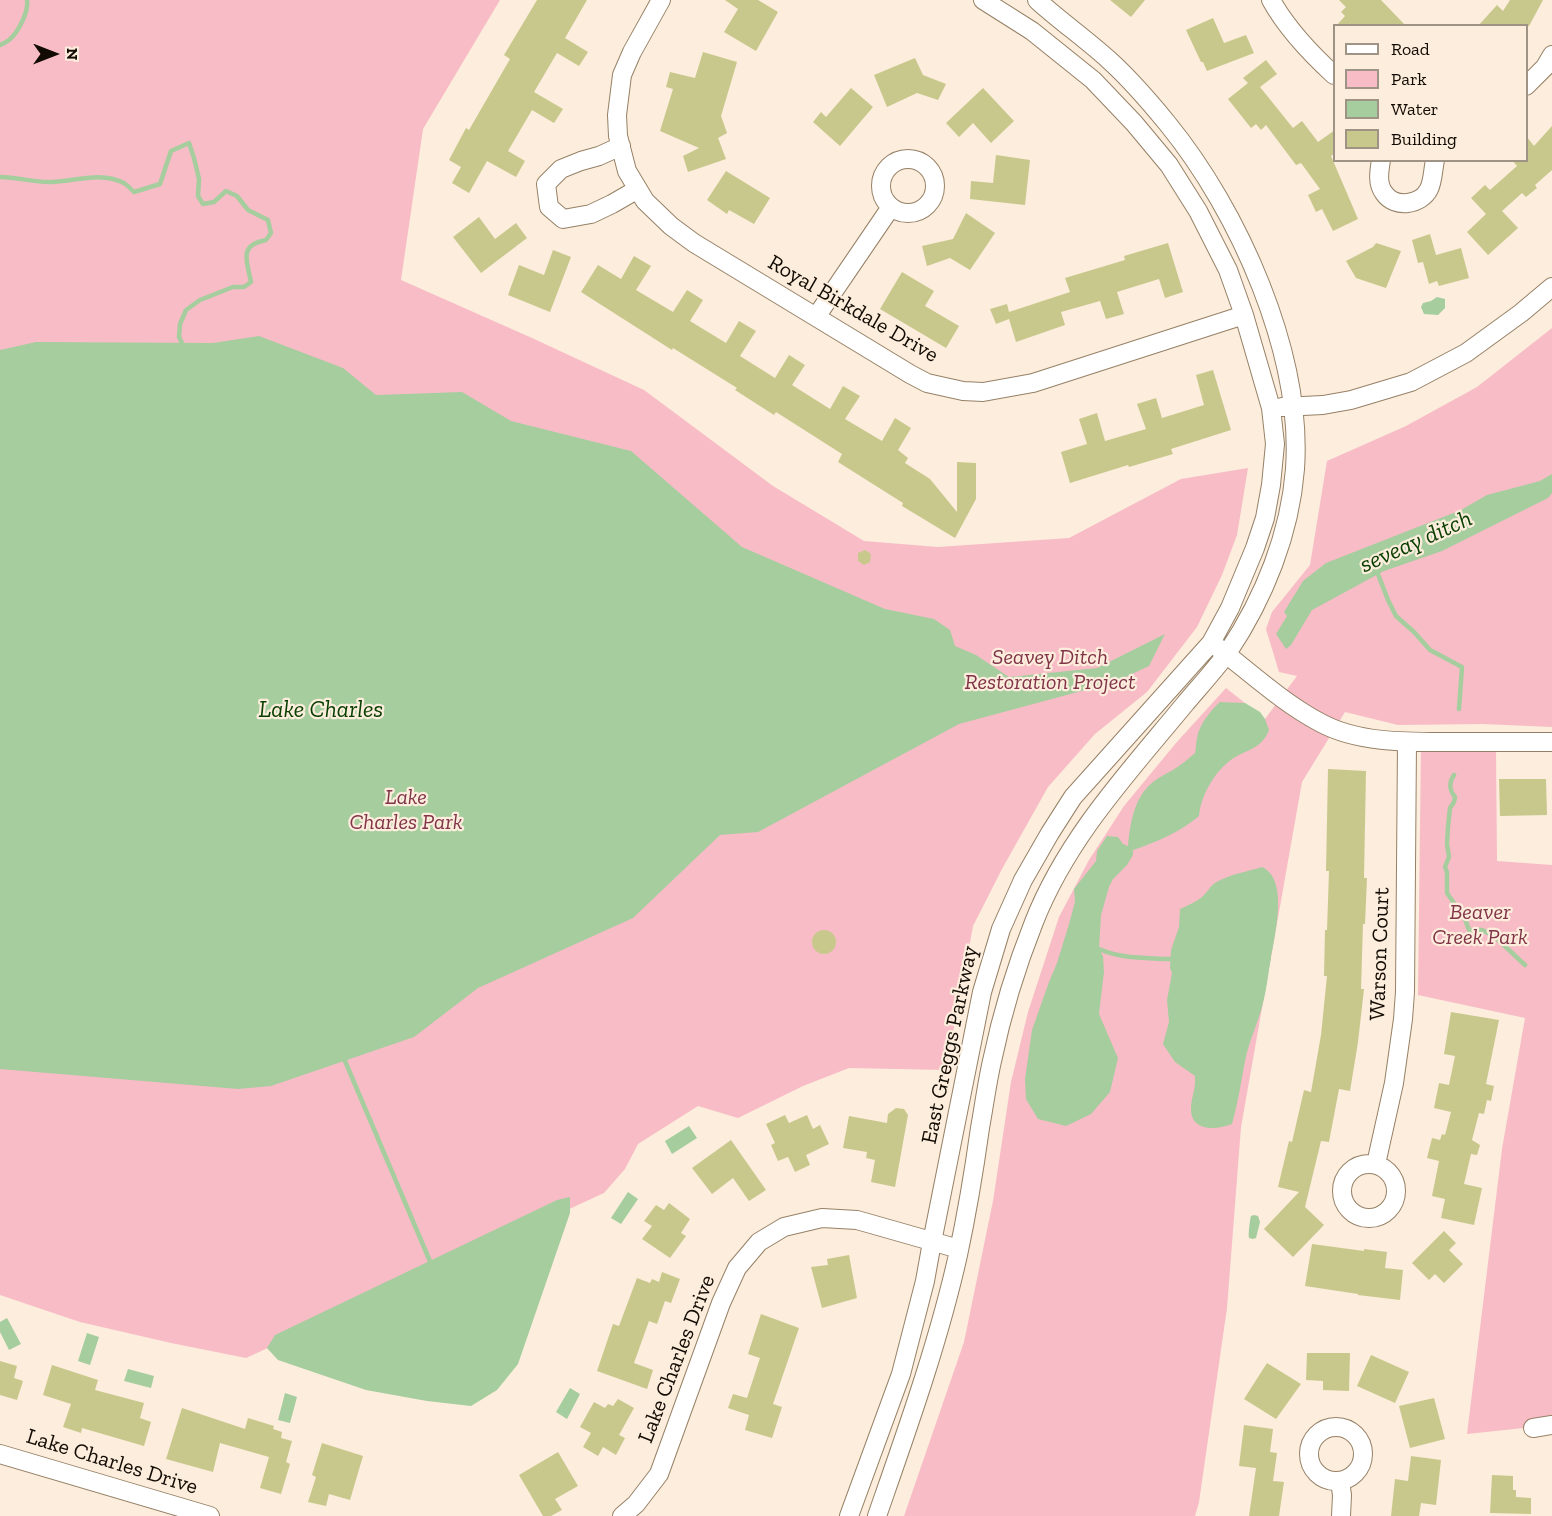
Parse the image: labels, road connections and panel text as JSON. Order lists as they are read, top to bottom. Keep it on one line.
{"streets":{"street":["Royal Birkdale Drive","Warson Court","East Greggs Parkway","Lake Charles Drive"]},"crossings":[["Royal Birkdale Drive","East Greggs Parkway"],["East Greggs Parkway","Lake Charles Drive"]],"water":["seveay ditch","Lake Charles"],"parks":["Seavey Ditch Restoration Project","Lake Charles Park","Beaver Creek Park"],"legend":["Road","Park","Water","Building"],"north":"right"}
